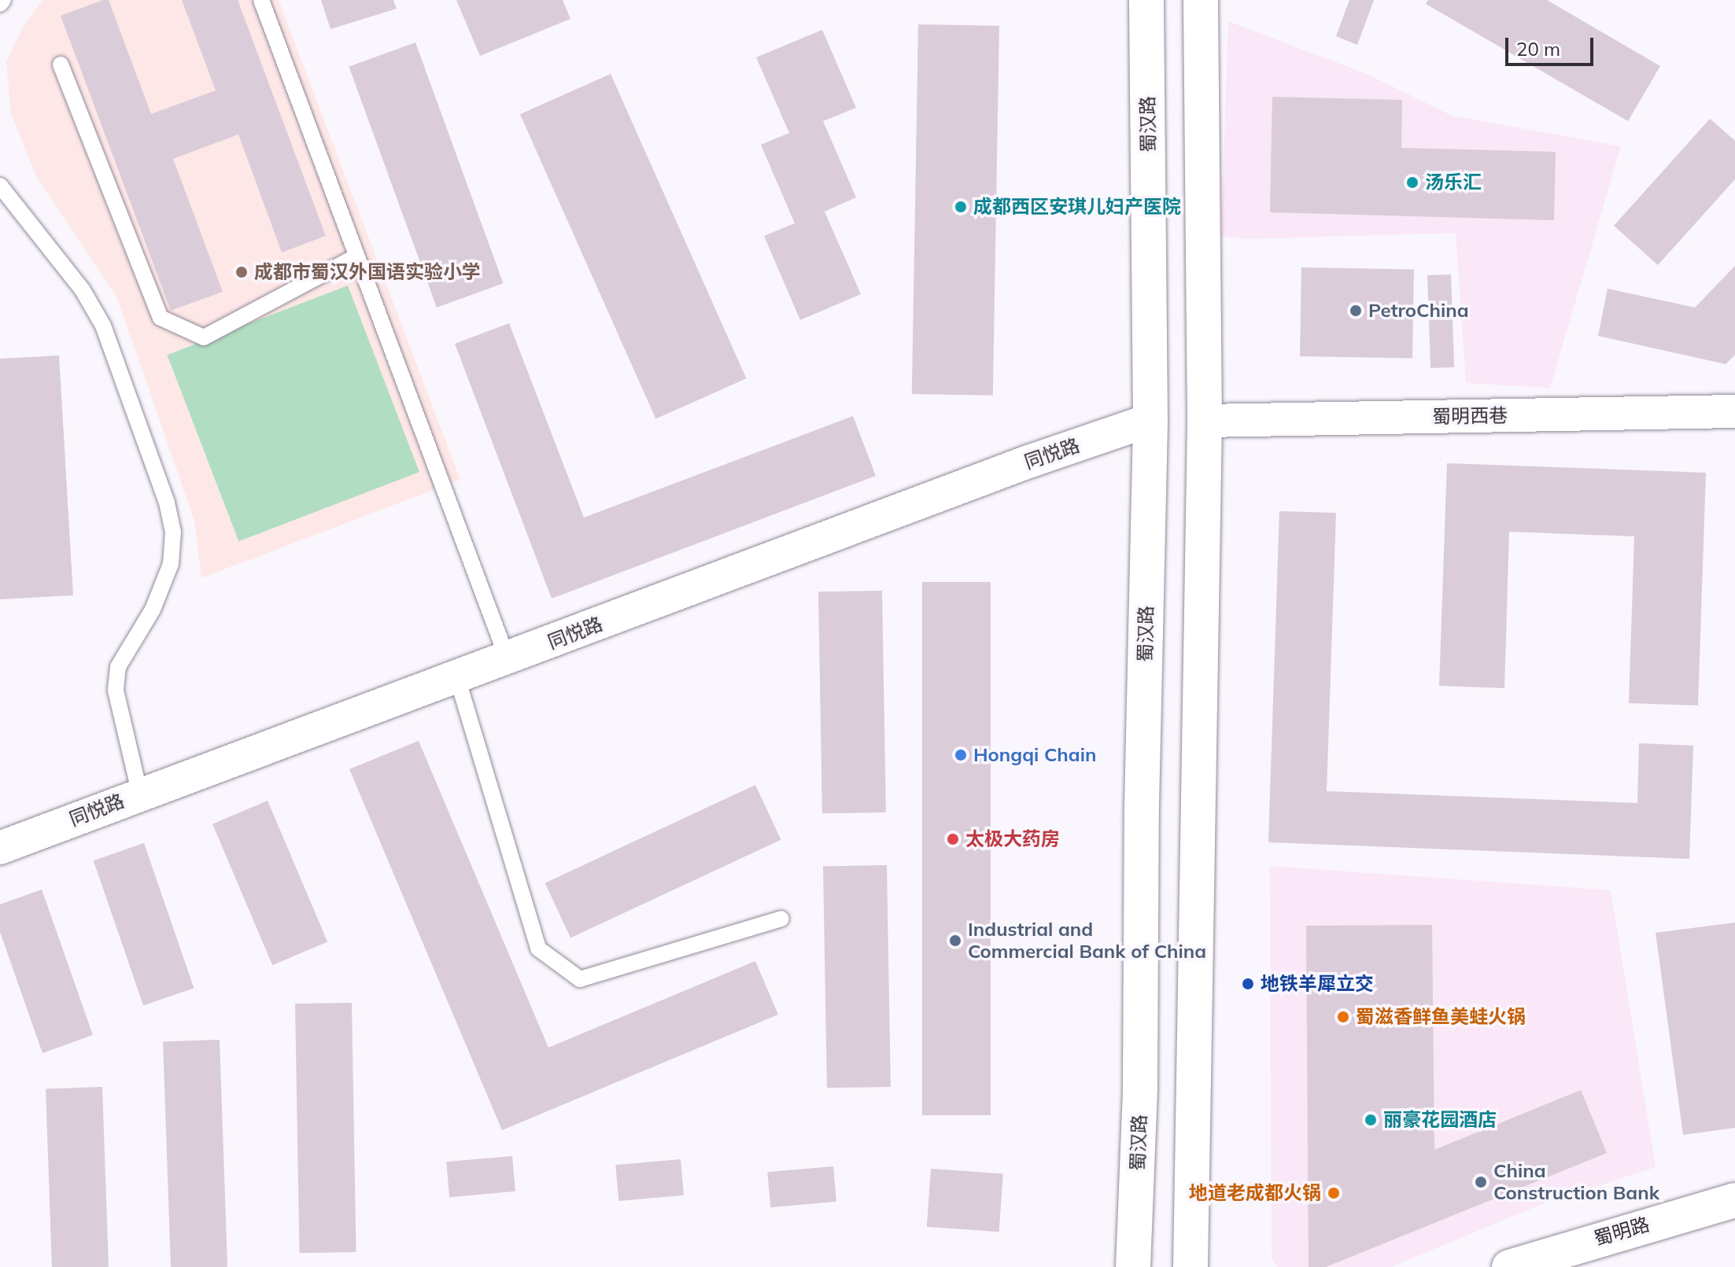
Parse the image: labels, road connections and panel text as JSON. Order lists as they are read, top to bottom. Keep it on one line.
{"streets":{"main road":["蜀汉路","蜀明路"],"street":["蜀明西巷","同悦路"]},"crossings":[["蜀汉路","同悦路"]],"places":["汤乐汇","成都西区安琪儿妇产医院","成都市蜀汉外国语实验小学","PetroChina","Hongqi Chain","太极大药房","Industrial and Commercial Bank of China","地铁羊犀立交","蜀滋香鲜鱼美蛙火锅","丽豪花园酒店","China Construction Bank","地道老成都火锅"],"scale_bar":"20 m"}
